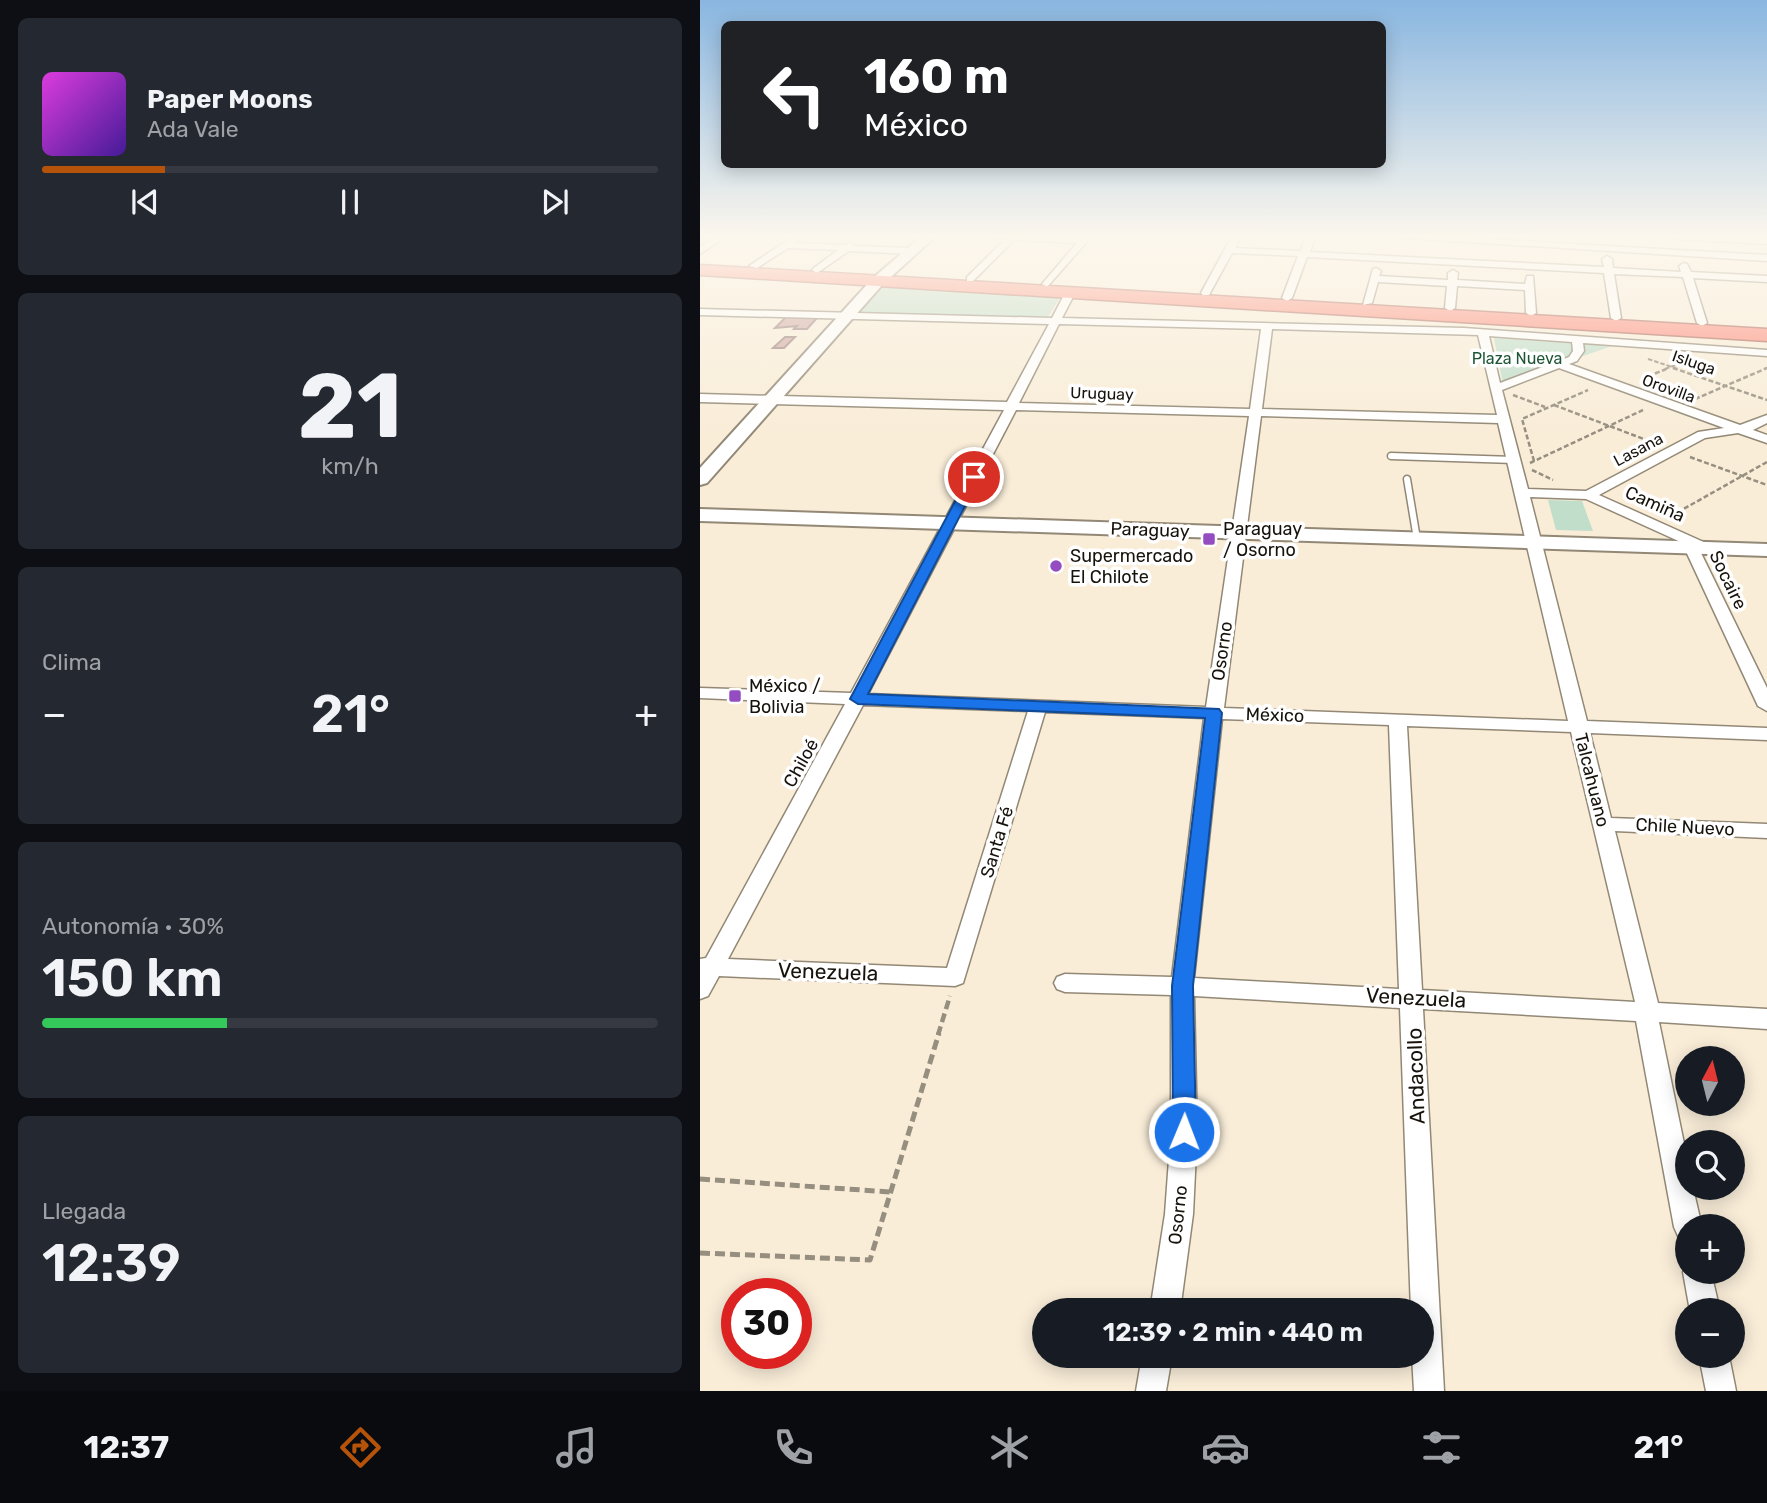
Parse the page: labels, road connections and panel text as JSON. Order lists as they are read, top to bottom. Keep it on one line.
{"streets":{"street":["Orovilla","Uruguay","Lasana","Camiña","Paraguay","Socaire","Osorno","México","Chiloé","Talcahuano","Chile Nuevo","Santa Fé","Venezuela","Andacollo"],"path":["Isluga"]},"crossings":[["Orovilla","Lasana"],["Uruguay","Osorno"],["Uruguay","Chiloé"],["Uruguay","Talcahuano"],["Lasana","Camiña"],["Lasana","Talcahuano"],["Camiña","Paraguay"],["Camiña","Socaire"],["Paraguay","Socaire"],["Paraguay","Osorno"],["Paraguay","Chiloé"],["Paraguay","Talcahuano"],["Osorno","México"],["Osorno","Venezuela"],["México","Chiloé"],["México","Talcahuano"],["México","Santa Fé"],["México","Andacollo"],["Chiloé","Venezuela"],["Talcahuano","Chile Nuevo"],["Talcahuano","Venezuela"],["Santa Fé","Venezuela"],["Venezuela","Andacollo"]],"parks":["Plaza Nueva"],"places":{"transit":["Paraguay / Osorno","México / Bolivia"],"other":["Supermercado El Chilote"]},"north":"top","page":{"turn":["160 m","México"],"song":["Paper Moons","Ada Vale"],"tile":[["21","km/h"],"Clima",["Autonomía · 30%","150 km"],["Llegada","12:39"]],"heat":["−","21°","+"],"map_buttons":["+","−"],"limit":"30","trip":"12:39 · 2 min · 440 m","tabs":["12:37","21°"]}}
